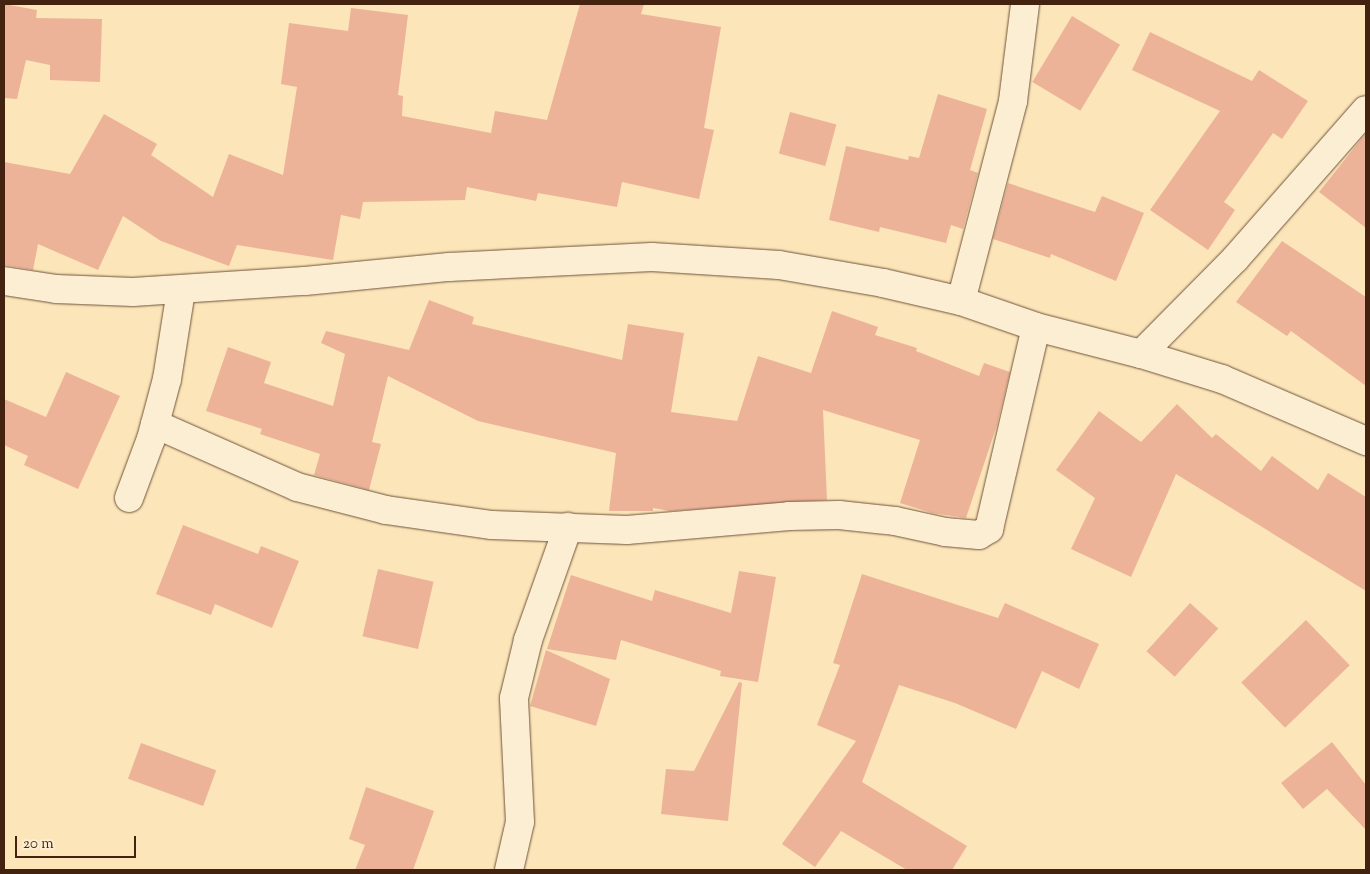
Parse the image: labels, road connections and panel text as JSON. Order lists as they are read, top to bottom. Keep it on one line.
{"scale_bar":"20 m"}
